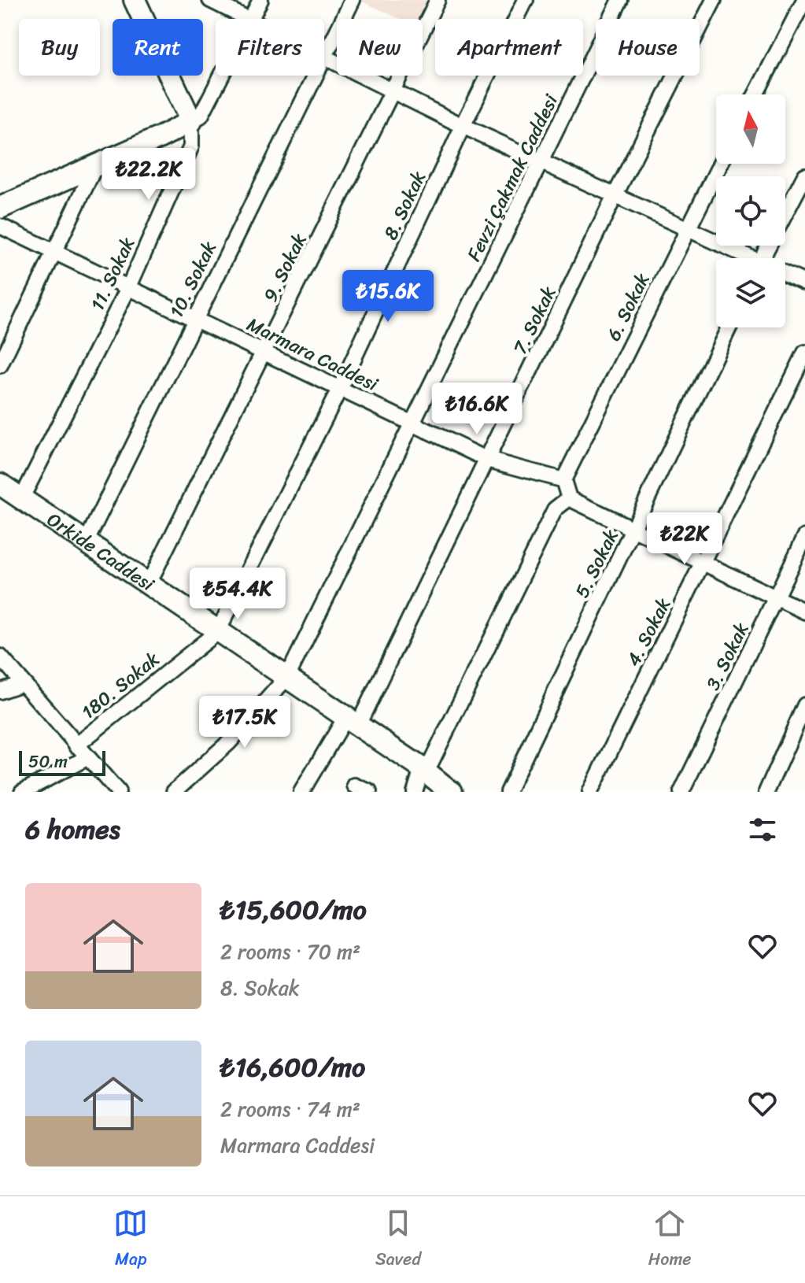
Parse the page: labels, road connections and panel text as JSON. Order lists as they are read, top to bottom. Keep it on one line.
{"streets":{"street":["Fevzi Çakmak Caddesi","8. Sokak","9. Sokak","11. Sokak","10. Sokak","6. Sokak","7. Sokak","Marmara Caddesi","Orkide Caddesi","5. Sokak","4. Sokak","3. Sokak","180. Sokak"]},"crossings":[["Fevzi Çakmak Caddesi","Marmara Caddesi"],["Fevzi Çakmak Caddesi","Orkide Caddesi"],["8. Sokak","Marmara Caddesi"],["8. Sokak","Orkide Caddesi"],["8. Sokak","180. Sokak"],["9. Sokak","Marmara Caddesi"],["9. Sokak","Orkide Caddesi"],["11. Sokak","Marmara Caddesi"],["11. Sokak","Orkide Caddesi"],["10. Sokak","Marmara Caddesi"],["10. Sokak","Orkide Caddesi"],["6. Sokak","Marmara Caddesi"],["7. Sokak","Marmara Caddesi"],["7. Sokak","Orkide Caddesi"],["Orkide Caddesi","180. Sokak"]],"scale_bar":"50 m","north":"top","page":{"chip":["Buy","Rent","Filters","New","Apartment","House"],"price":["₺22.2K","₺15.6K","₺16.6K","₺22K","₺54.4K","₺17.5K"],"scale":"50 m","heading":"6 homes","list":[{"name":"₺15,600/mo","note":"2 rooms · 70 m² · 8. Sokak"},{"name":"₺16,600/mo","note":"2 rooms · 74 m² · Marmara Caddesi"}],"tabs":["Map","Saved","Home"]}}
